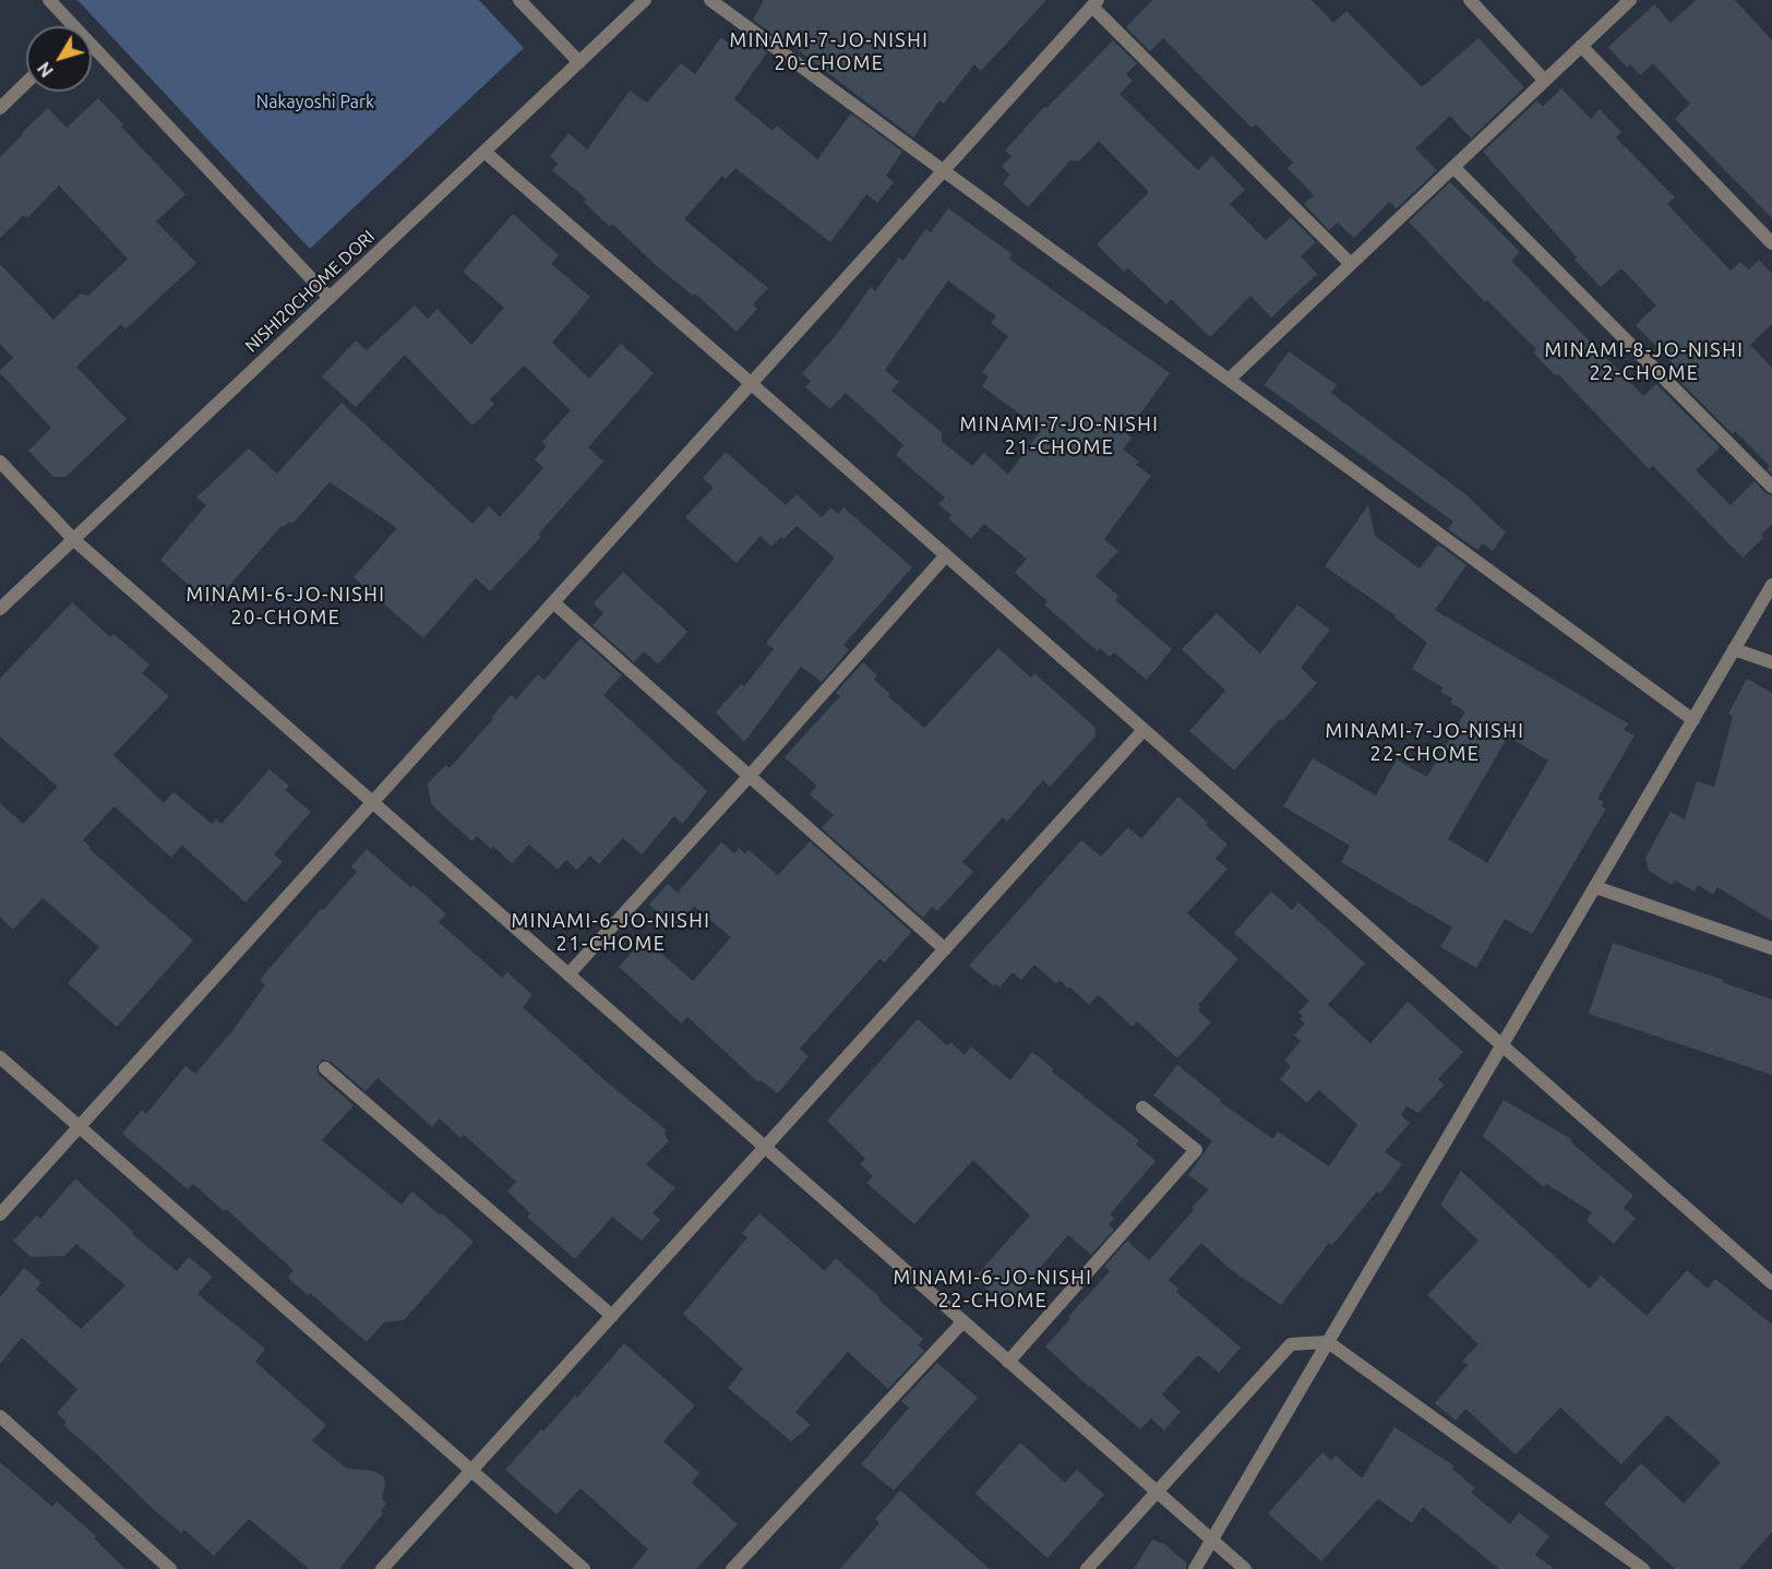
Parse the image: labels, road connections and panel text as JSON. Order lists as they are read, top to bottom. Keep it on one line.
{"streets":{"street":["NISHI20CHOME DORI"]},"districts":["MINAMI-7-JO-NISHI 20-CHOME","MINAMI-8-JO-NISHI 22-CHOME","MINAMI-7-JO-NISHI 21-CHOME","MINAMI-6-JO-NISHI 20-CHOME","MINAMI-7-JO-NISHI 22-CHOME","MINAMI-6-JO-NISHI 21-CHOME","MINAMI-6-JO-NISHI 22-CHOME"],"parks":["Nakayoshi Park"],"north":"bottom left"}
